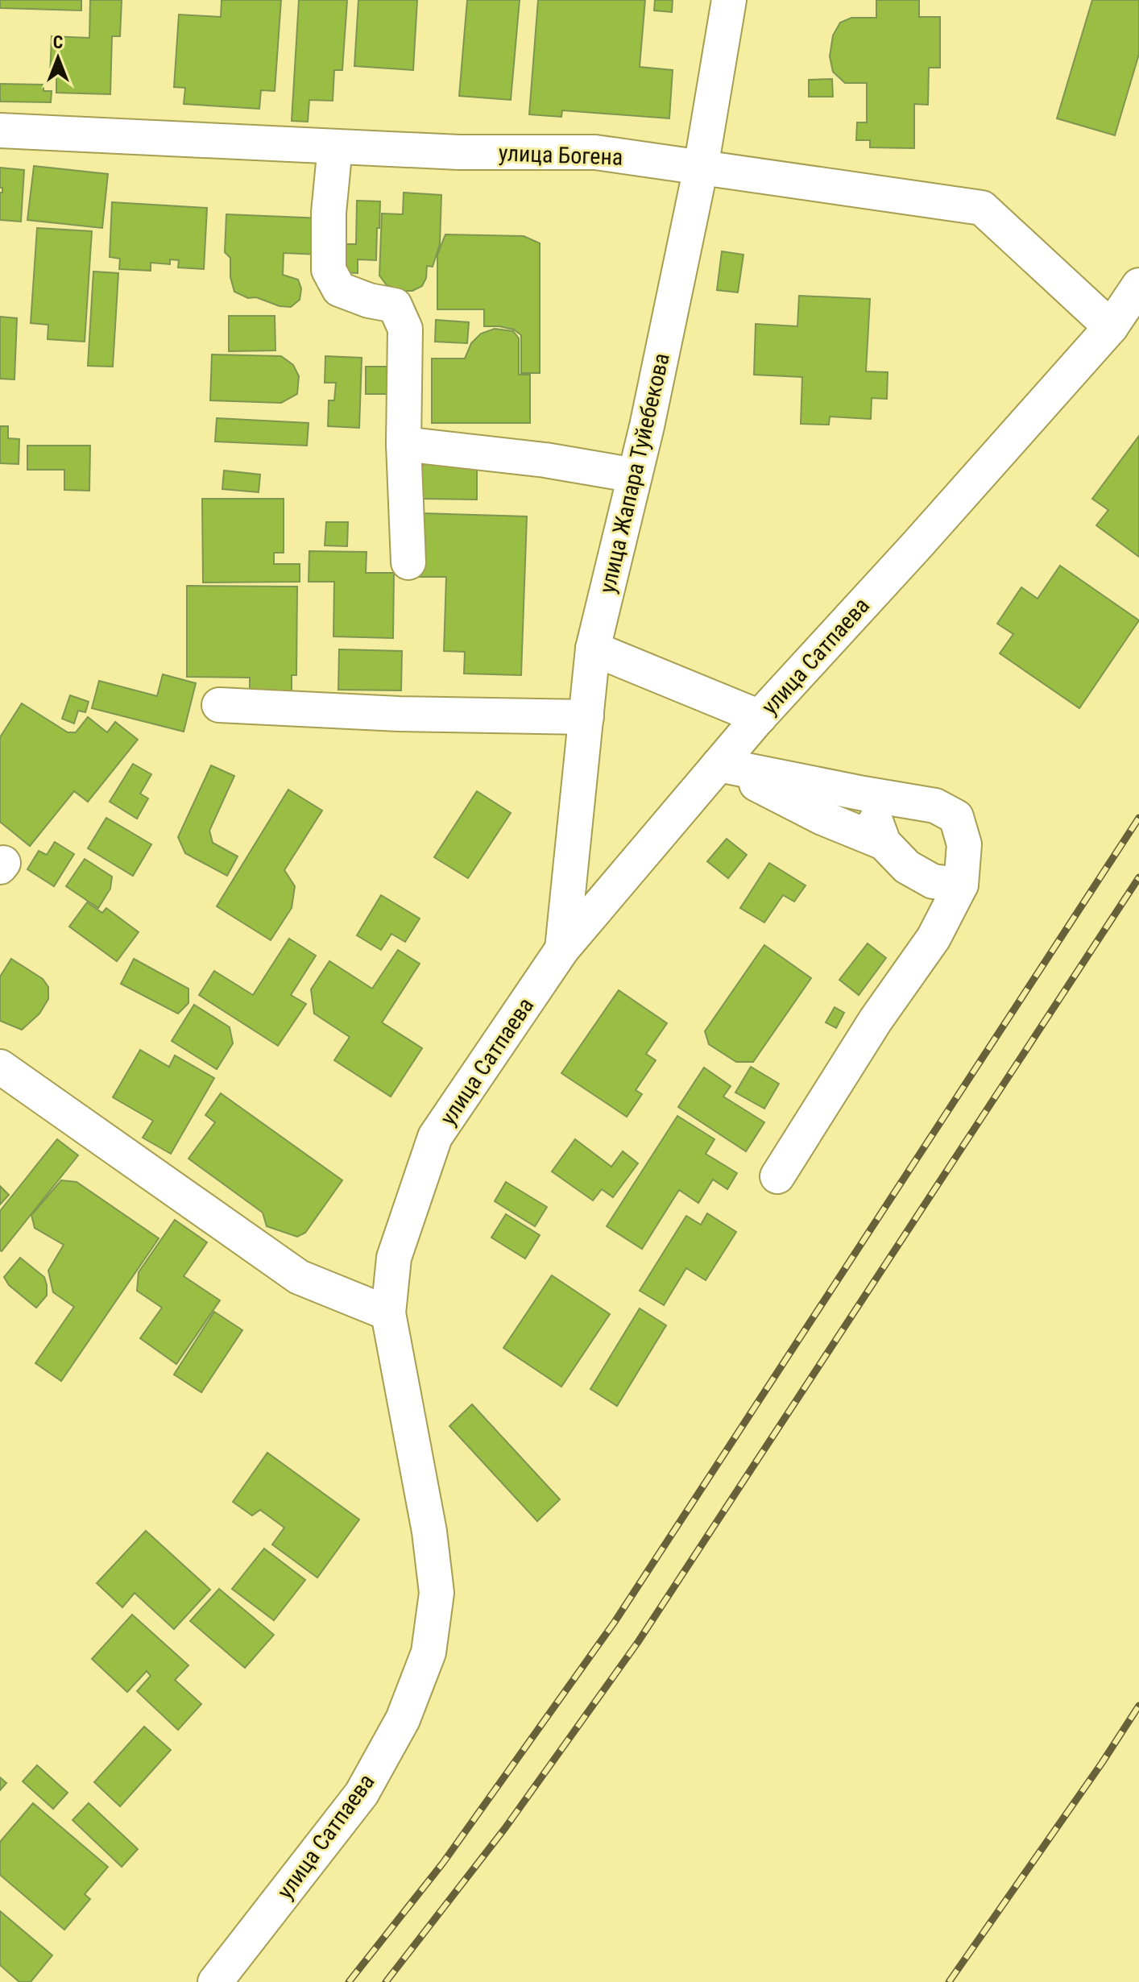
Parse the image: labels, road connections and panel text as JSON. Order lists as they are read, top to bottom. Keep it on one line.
{"streets":{"street":["улица Богена","улица Жапара Туйебекова","улица Сатпаева"]},"crossings":[["улица Богена","улица Жапара Туйебекова"],["улица Богена","улица Сатпаева"],["улица Жапара Туйебекова","улица Сатпаева"]],"north":"top"}
